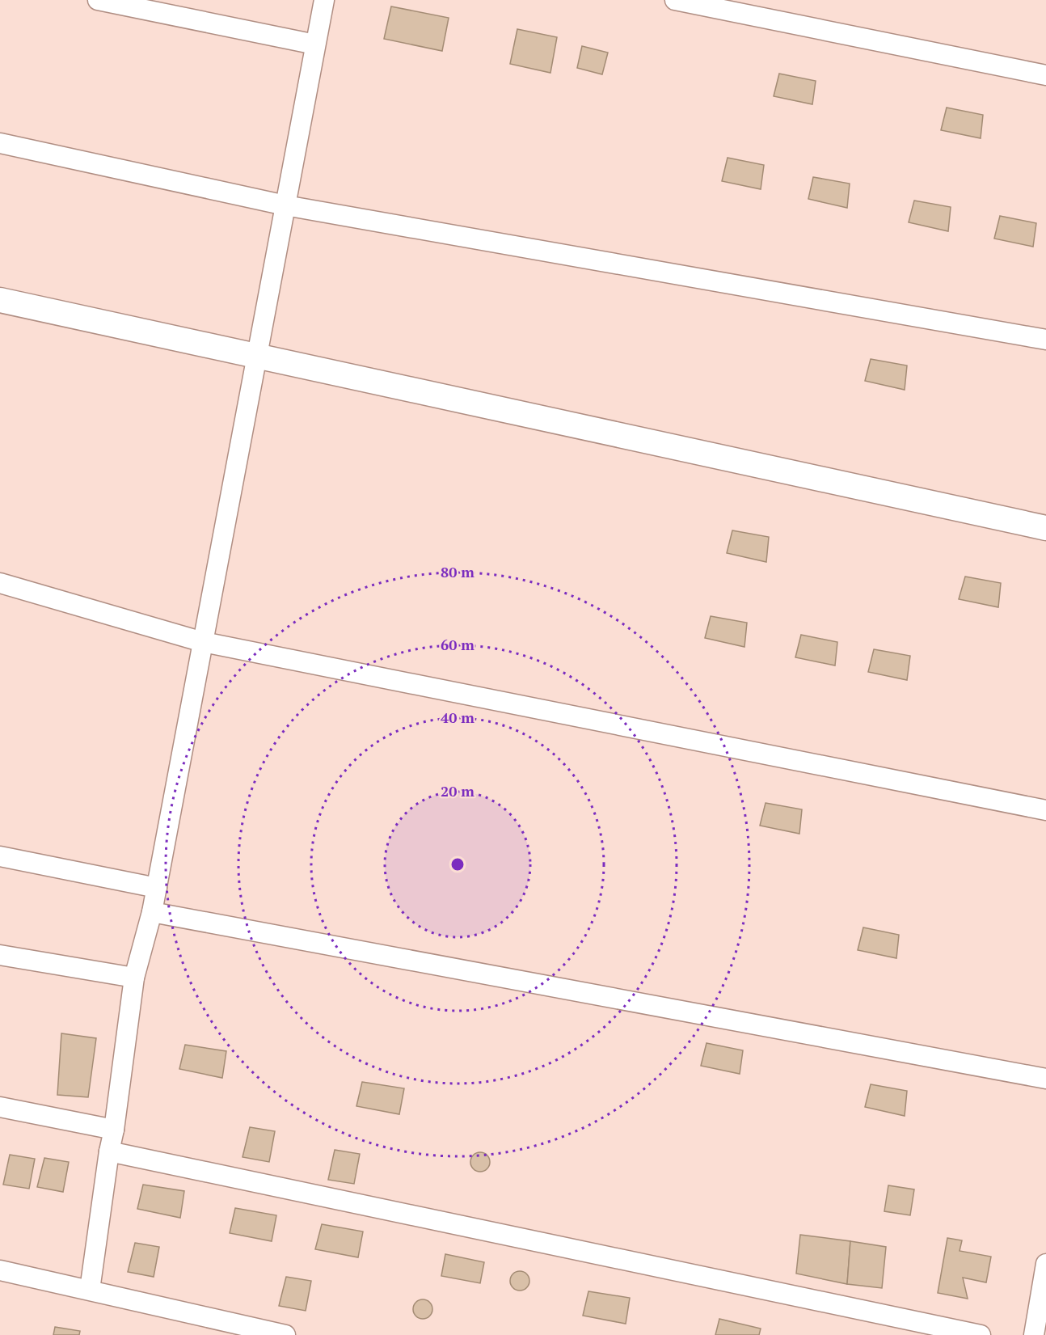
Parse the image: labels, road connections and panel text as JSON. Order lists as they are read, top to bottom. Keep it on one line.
{"rings":["80 m","60 m","40 m","20 m"]}
